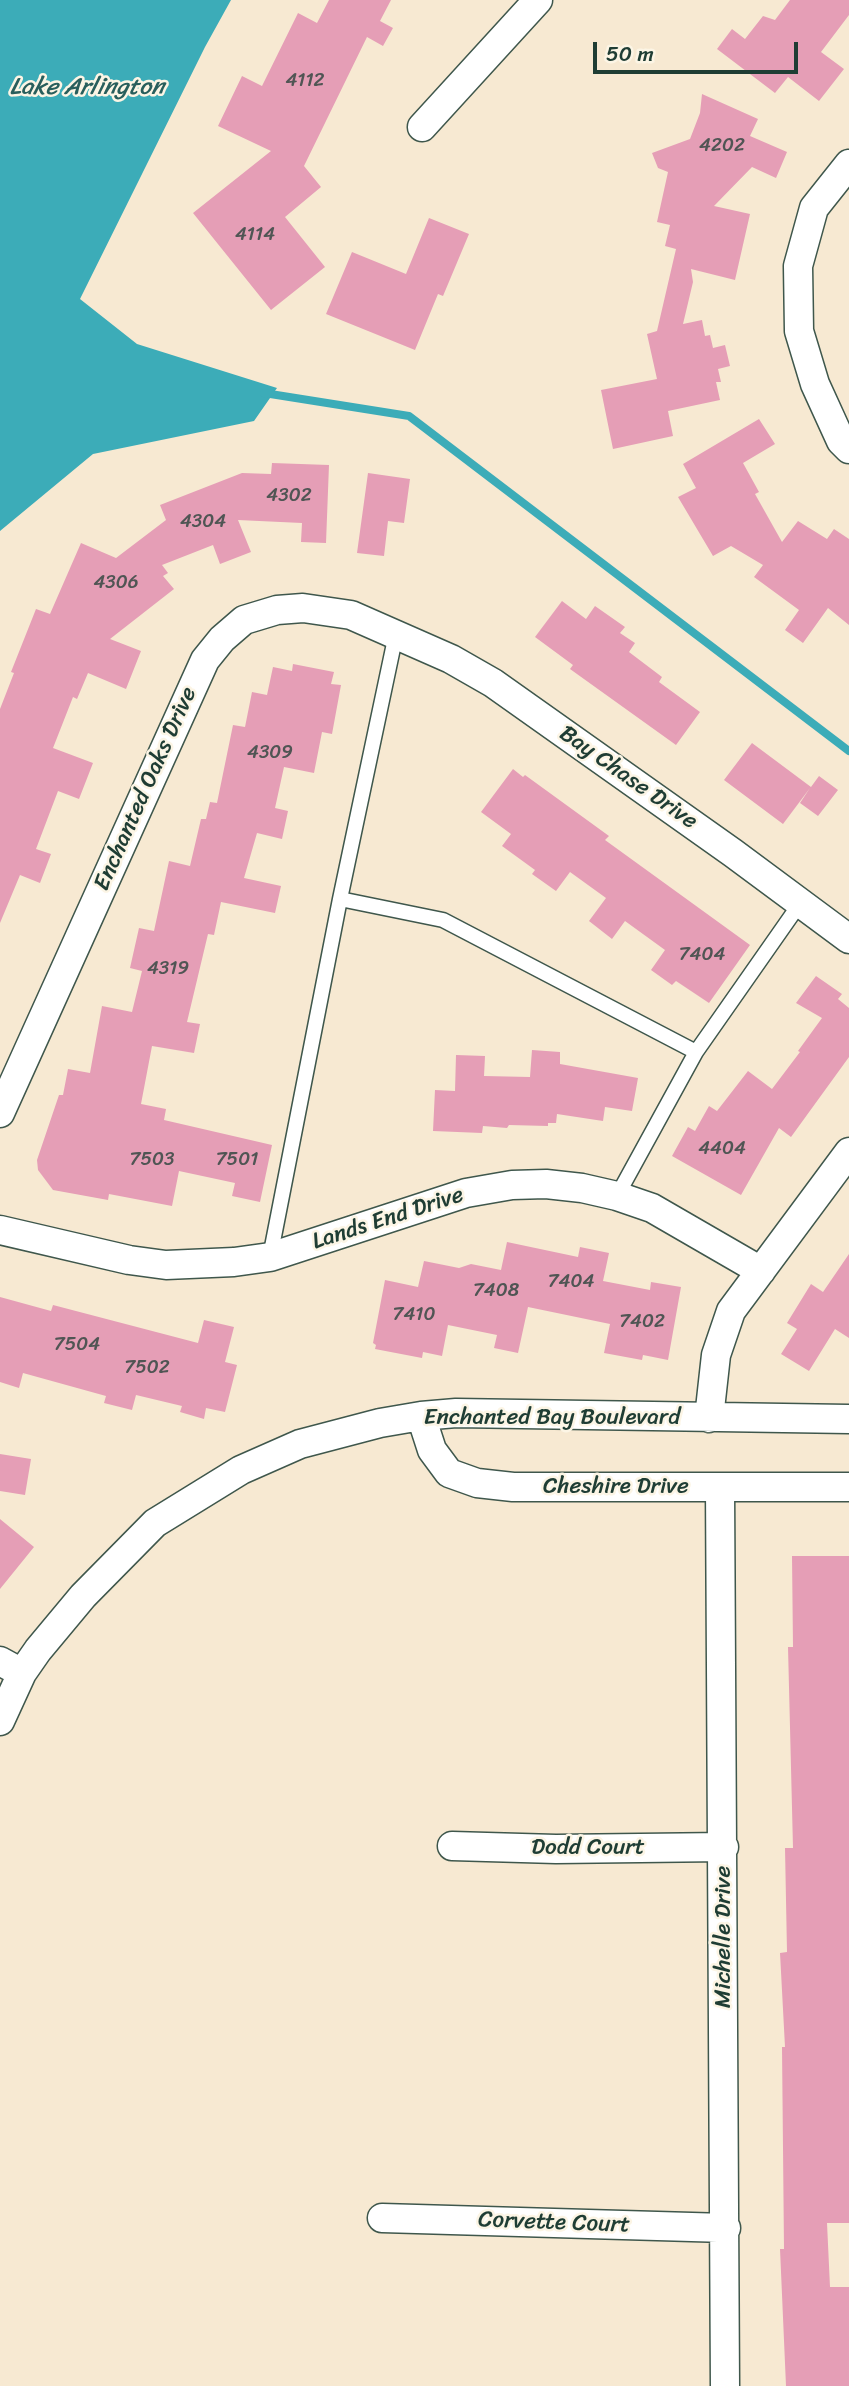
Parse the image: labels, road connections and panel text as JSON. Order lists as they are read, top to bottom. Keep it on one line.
{"streets":{"street":["Bay Chase Drive","Enchanted Oaks Drive","Lands End Drive","Enchanted Bay Boulevard","Cheshire Drive","Dodd Court","Michelle Drive","Corvette Court"]},"crossings":[["Bay Chase Drive","Enchanted Oaks Drive"],["Enchanted Bay Boulevard","Cheshire Drive"],["Cheshire Drive","Michelle Drive"],["Dodd Court","Michelle Drive"],["Michelle Drive","Corvette Court"]],"water":["Lake Arlington"],"house_numbers":["4112","4202","4114","4302","4304","4306","4309","7404","4319","4404","7503","7501","7404","7408","7410","7402","7504","7502"],"scale_bar":"50 m"}
